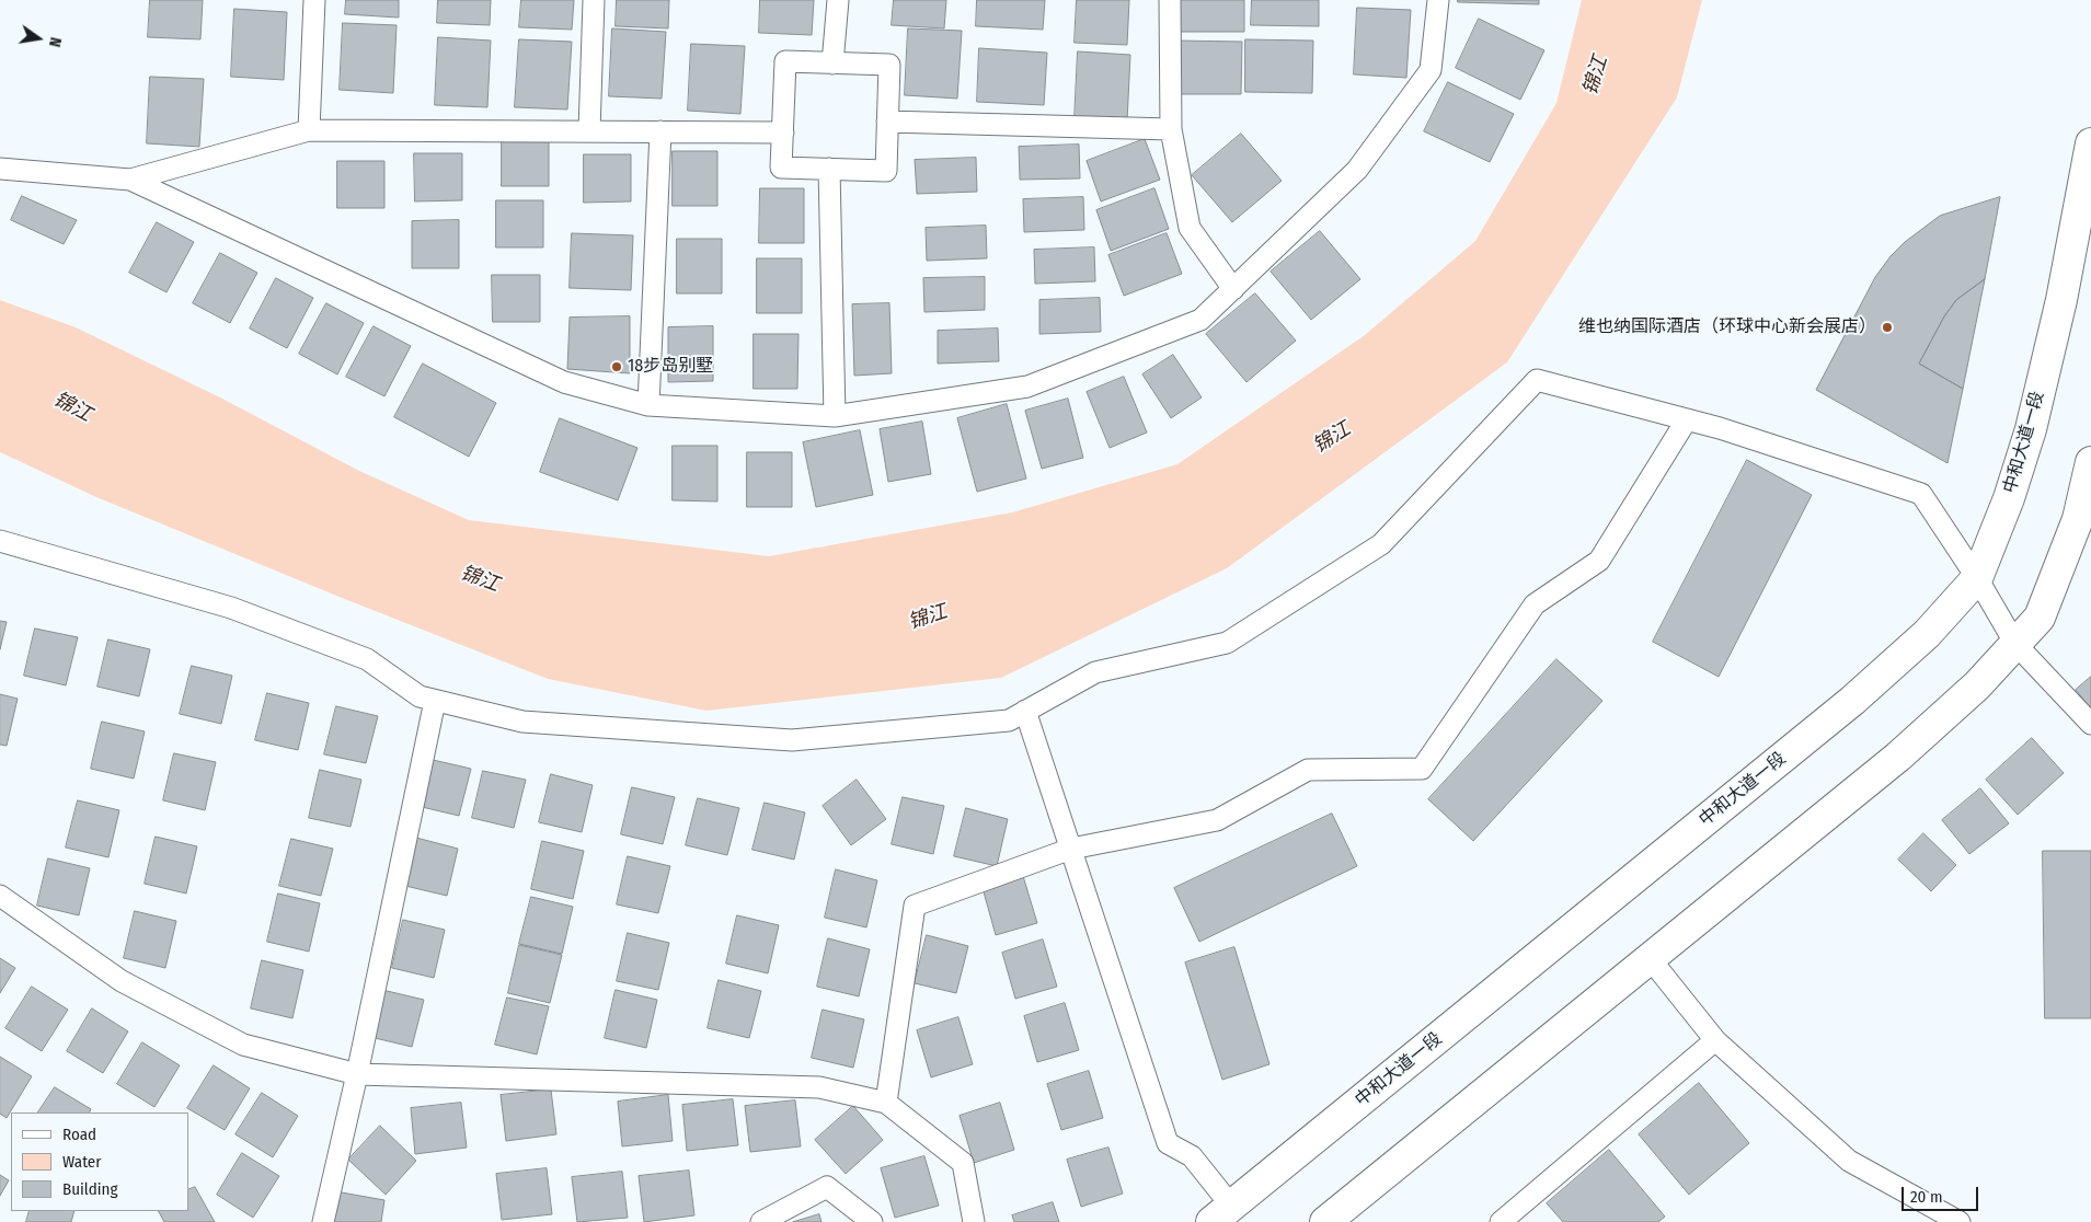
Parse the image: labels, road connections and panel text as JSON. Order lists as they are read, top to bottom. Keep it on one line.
{"streets":{"main road":["中和大道一段"]},"water":["锦江"],"places":["维也纳国际酒店（环球中心新会展店）","18步岛别墅"],"legend":["Road","Water","Building"],"scale_bar":"20 m","north":"right"}
